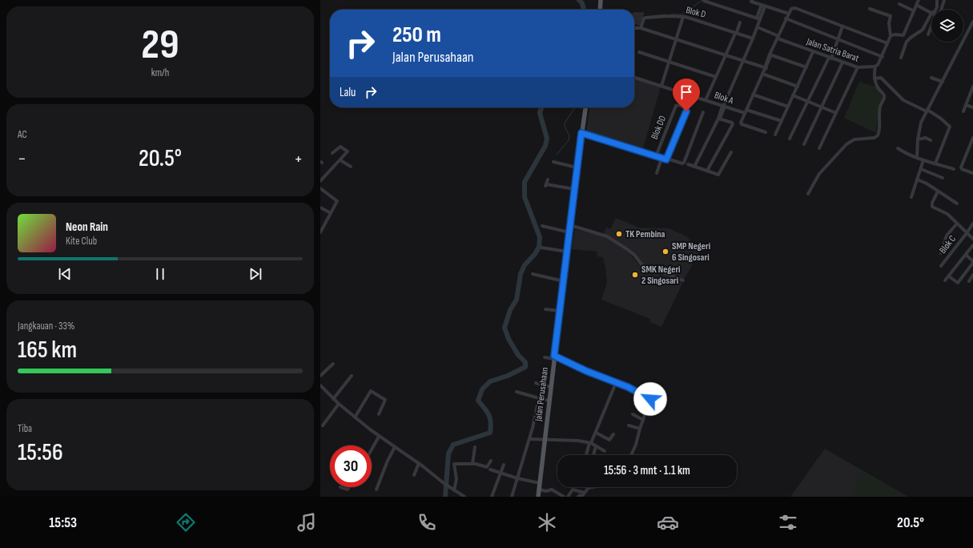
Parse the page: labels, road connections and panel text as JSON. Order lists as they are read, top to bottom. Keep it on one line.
{"streets":{"main road":["Jalan Perusahaan"],"street":["Blok D","Jalan Satria Barat","Blok A","Blok DD","Blok C"]},"places":["TK Pembina","SMP Negeri 6 Singosari","SMK Negeri 2 Singosari"],"page":{"tile":[["29","km/h"],"AC",["Jangkauan · 33%","165 km"],["Tiba","15:56"]],"turn":["250 m","Jalan Perusahaan"],"then":"Lalu","heat":["−","20.5°","+"],"song":["Neon Rain","Kite Club"],"limit":"30","trip":"15:56 · 3 mnt · 1.1 km","tabs":["15:53","20.5°"]}}
